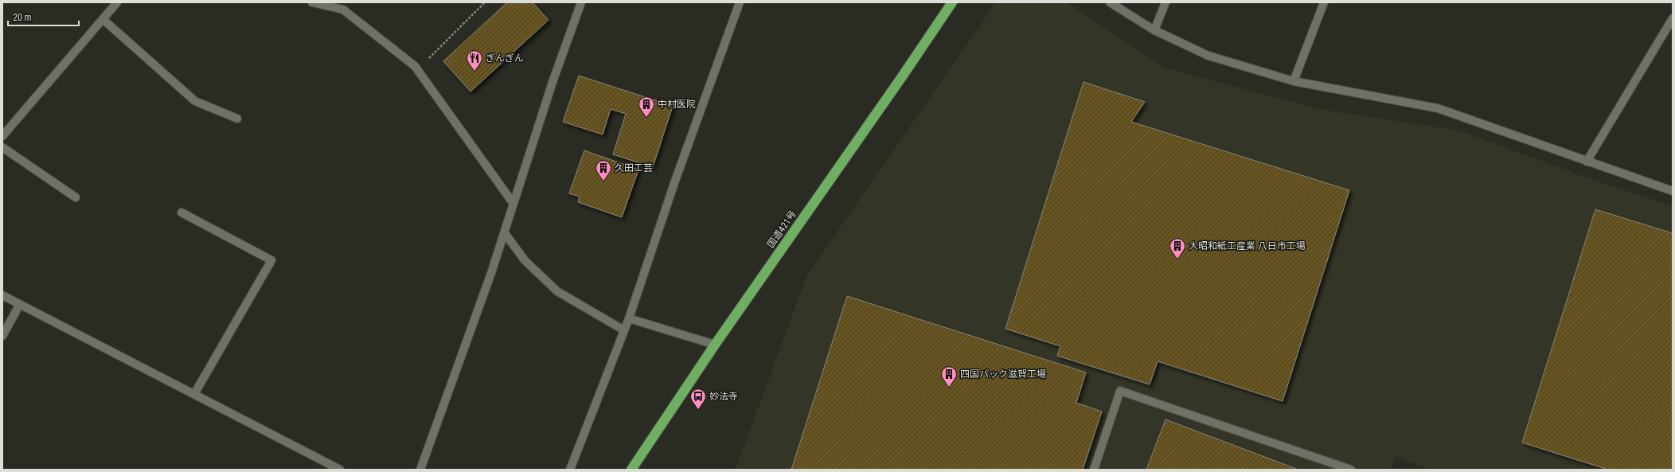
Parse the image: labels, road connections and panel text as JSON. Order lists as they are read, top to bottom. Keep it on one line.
{"streets":{"highway":["国道421号"]},"places":{"restaurant":["ぎんぎん"],"building":["中村医院","久田工芸","大昭和紙工産業 八日市工場","四国パック滋賀工場"],"bus stop":["妙法寺"]},"scale_bar":"20 m"}
